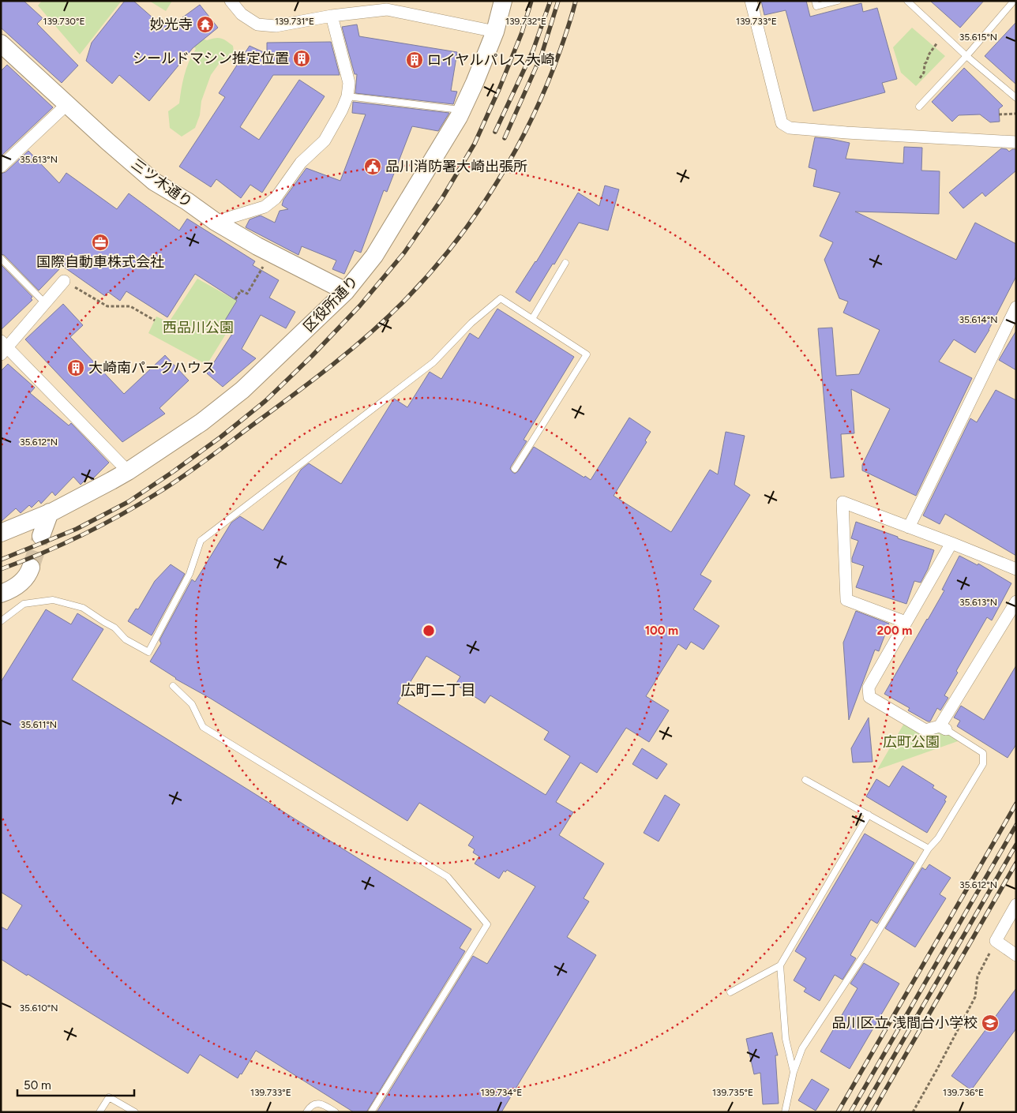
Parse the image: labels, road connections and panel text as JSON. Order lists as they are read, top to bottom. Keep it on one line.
{"streets":{"street":["三ツ木通り","区役所通り"]},"crossings":[["三ツ木通り","区役所通り"]],"districts":["広町二丁目"],"parks":["西品川公園","広町公園"],"places":{"temple":["妙光寺"],"building":["シールドマシン推定位置","ロイヤルパレス大崎","大崎南パークハウス"],"public building":["品川消防署大崎出張所"],"office":["国際自動車株式会社"],"school or university":["品川区立 浅間台小学校"]},"scale_bar":"50 m","coordinates":["139.730°E","139.731°E","139.732°E","139.733°E","35.615°N","35.613°N","35.614°N","35.612°N","35.611°N","35.610°N","139.734°E","139.735°E","139.736°E"],"rings":["100 m","200 m"]}
